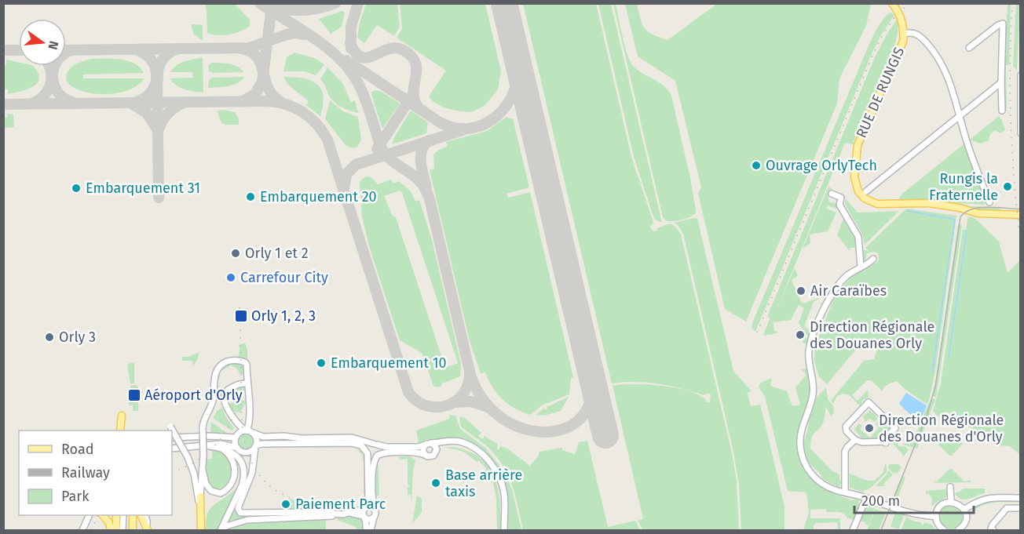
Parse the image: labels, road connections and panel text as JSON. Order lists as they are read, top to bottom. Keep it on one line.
{"streets":{"main road":["RUE DE RUNGIS"]},"places":{"other":["Ouvrage OrlyTech","Rungis la Fraternelle","Embarquement 31","Embarquement 20","Orly 1 et 2","Carrefour City","Air Caraïbes","Direction Régionale des Douanes Orly","Orly 3","Embarquement 10","Direction Régionale des Douanes d'Orly","Base arrière taxis","Paiement Parc"],"transit":["Orly 1, 2, 3","Aéroport d'Orly"]},"legend":["Road","Railway","Park"],"scale_bar":"200 m","north":"right"}
